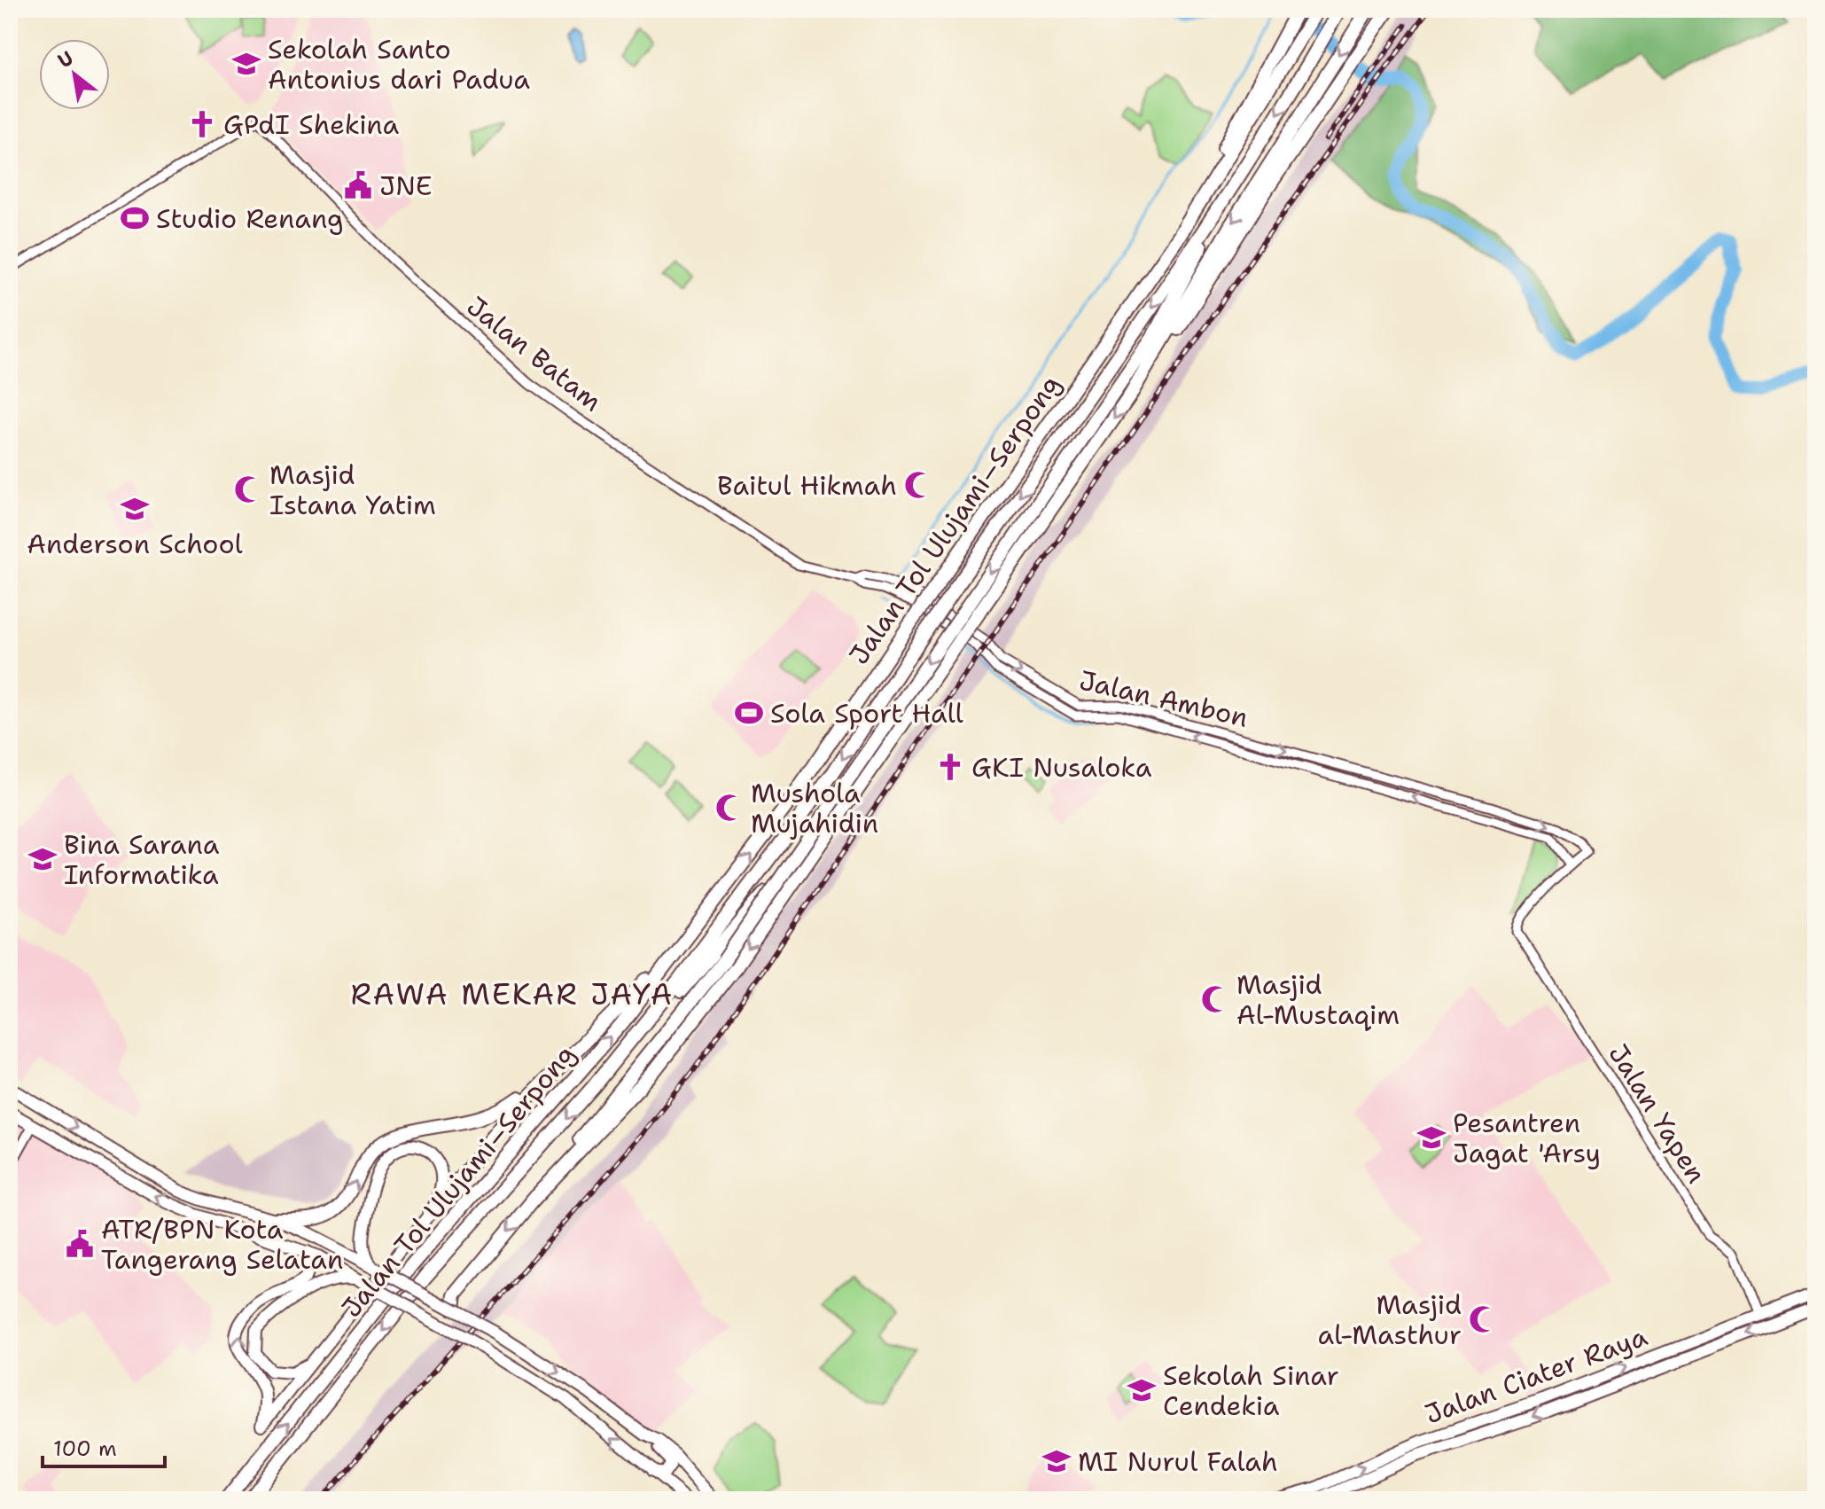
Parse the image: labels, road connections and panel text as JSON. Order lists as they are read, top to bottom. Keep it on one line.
{"streets":{"highway":["Jalan Tol Ulujami–Serpong"],"main road":["Jalan Ciater Raya"],"street":["Jalan Batam","Jalan Ambon","Jalan Yapen"]},"crossings":[["Jalan Batam","Jalan Ambon"],["Jalan Ambon","Jalan Yapen"],["Jalan Yapen","Jalan Ciater Raya"]],"districts":["RAWA MEKAR JAYA"],"places":{"school or university":["Sekolah Santo Antonius dari Padua","Anderson School","Bina Sarana Informatika","Pesantren Jagat 'Arsy","Sekolah Sinar Cendekia","MI Nurul Falah"],"church":["GPdI Shekina","GKI Nusaloka"],"public building":["JNE","ATR/BPN Kota Tangerang Selatan"],"sports":["Studio Renang","Sola Sport Hall"],"mosque":["Baitul Hikmah","Masjid Istana Yatim","Mushola Mujahidin","Masjid Al-Mustaqim","Masjid al-Masthur"]},"scale_bar":"100 m","north":"top left"}
